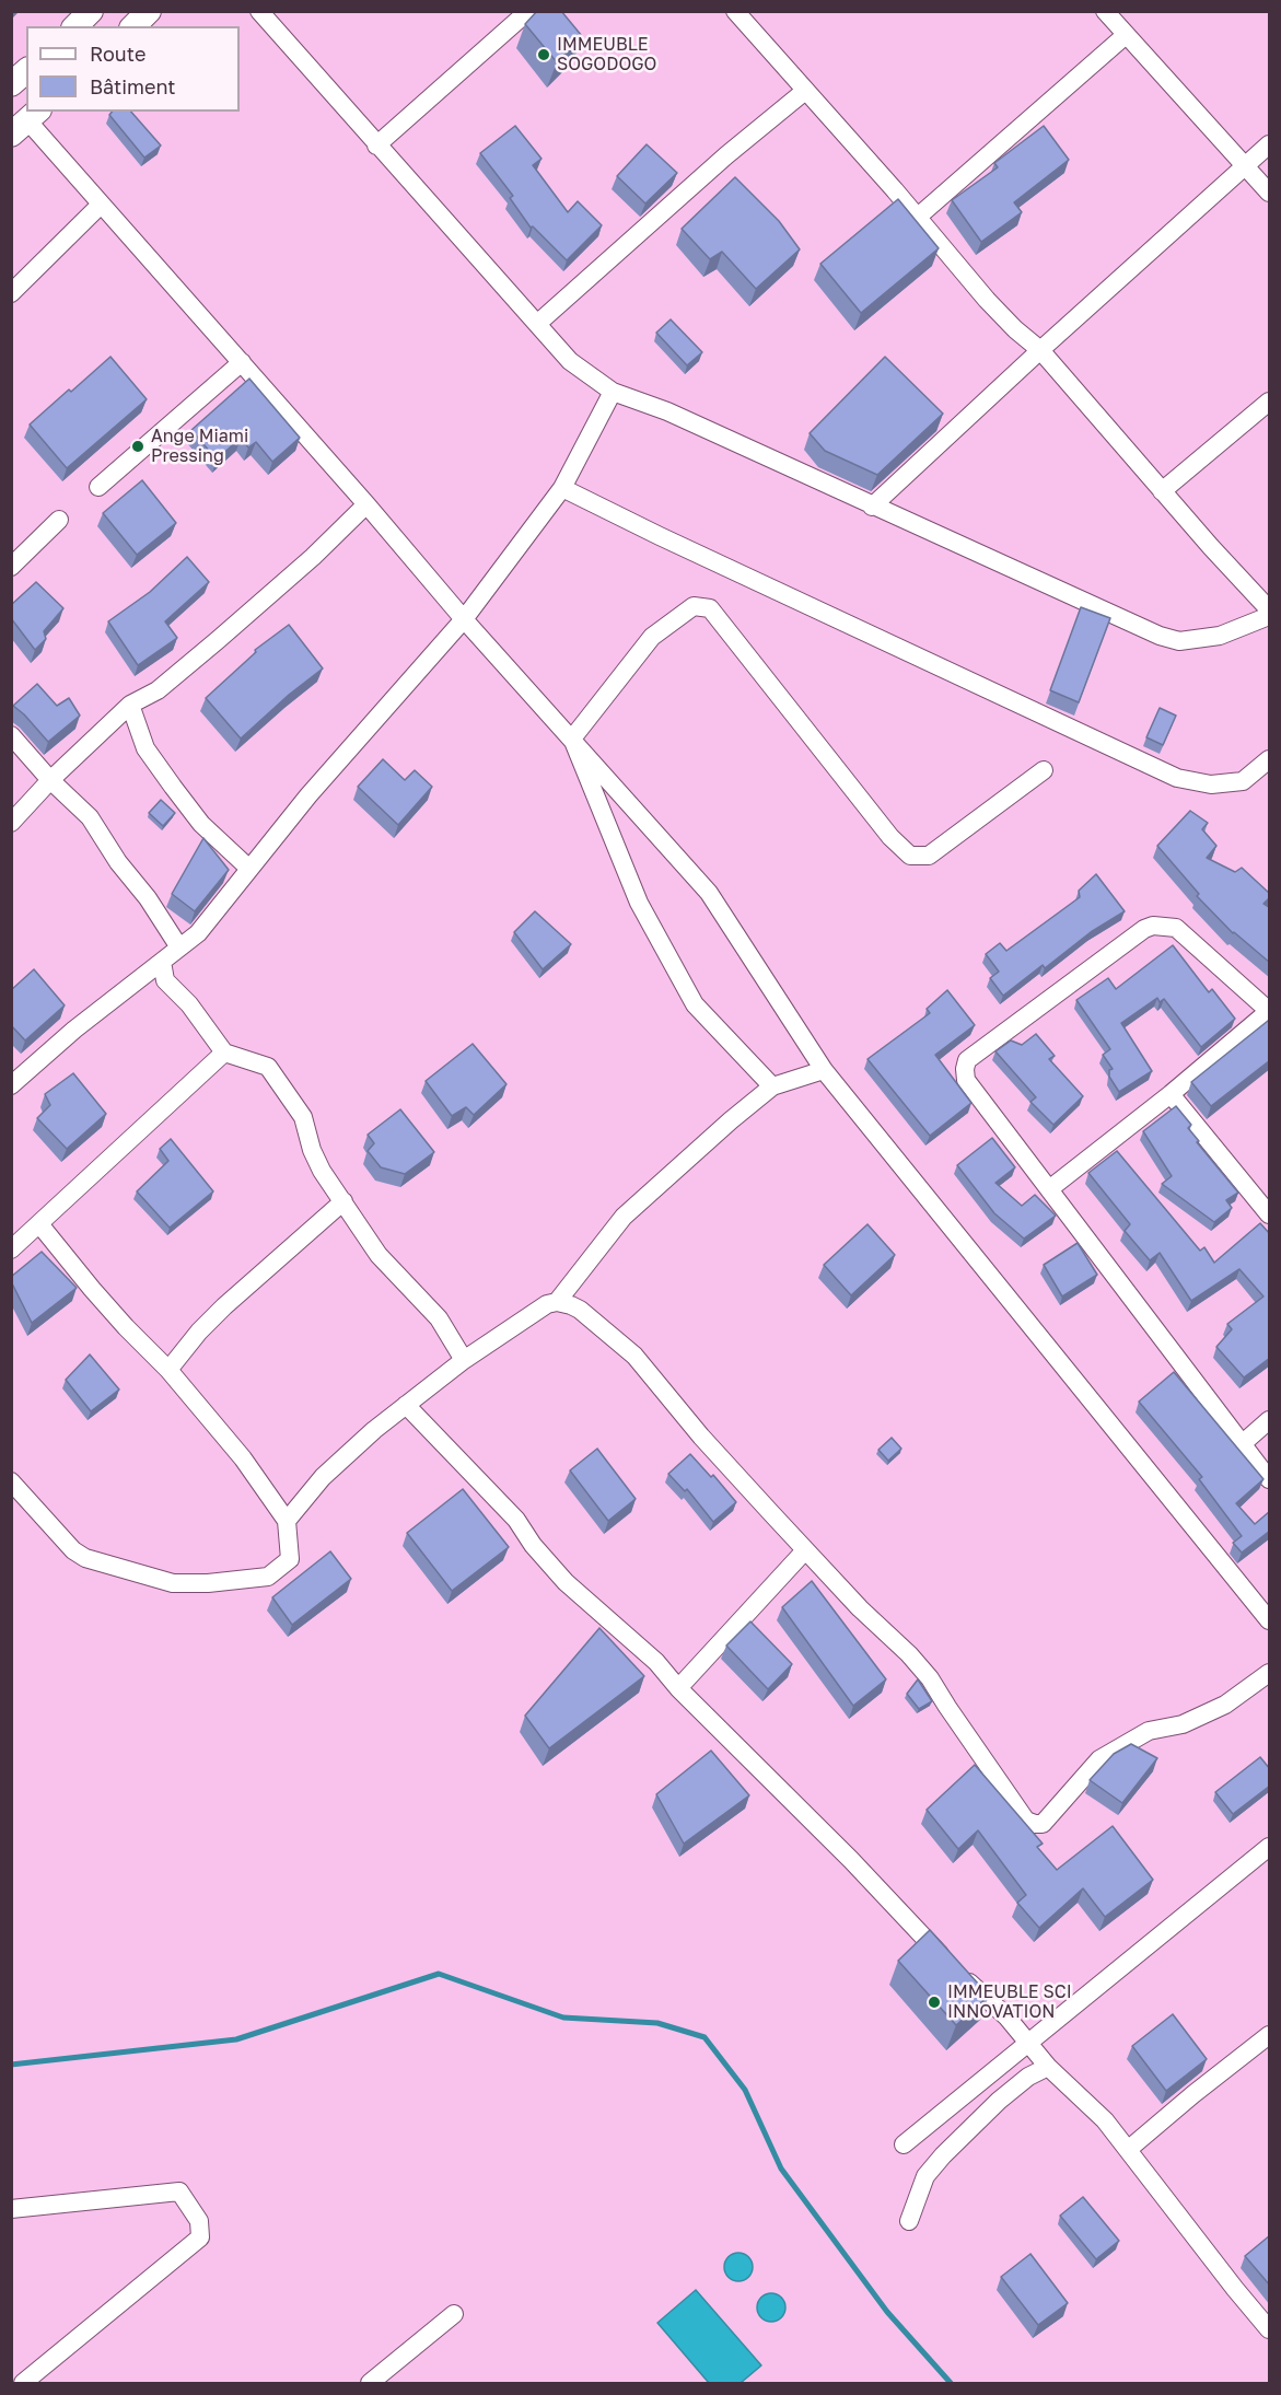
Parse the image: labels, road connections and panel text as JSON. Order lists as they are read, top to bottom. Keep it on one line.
{"places":["IMMEUBLE SOGODOGO","Ange Miami Pressing","IMMEUBLE SCI INNOVATION"],"legend":["Route","Bâtiment"]}
